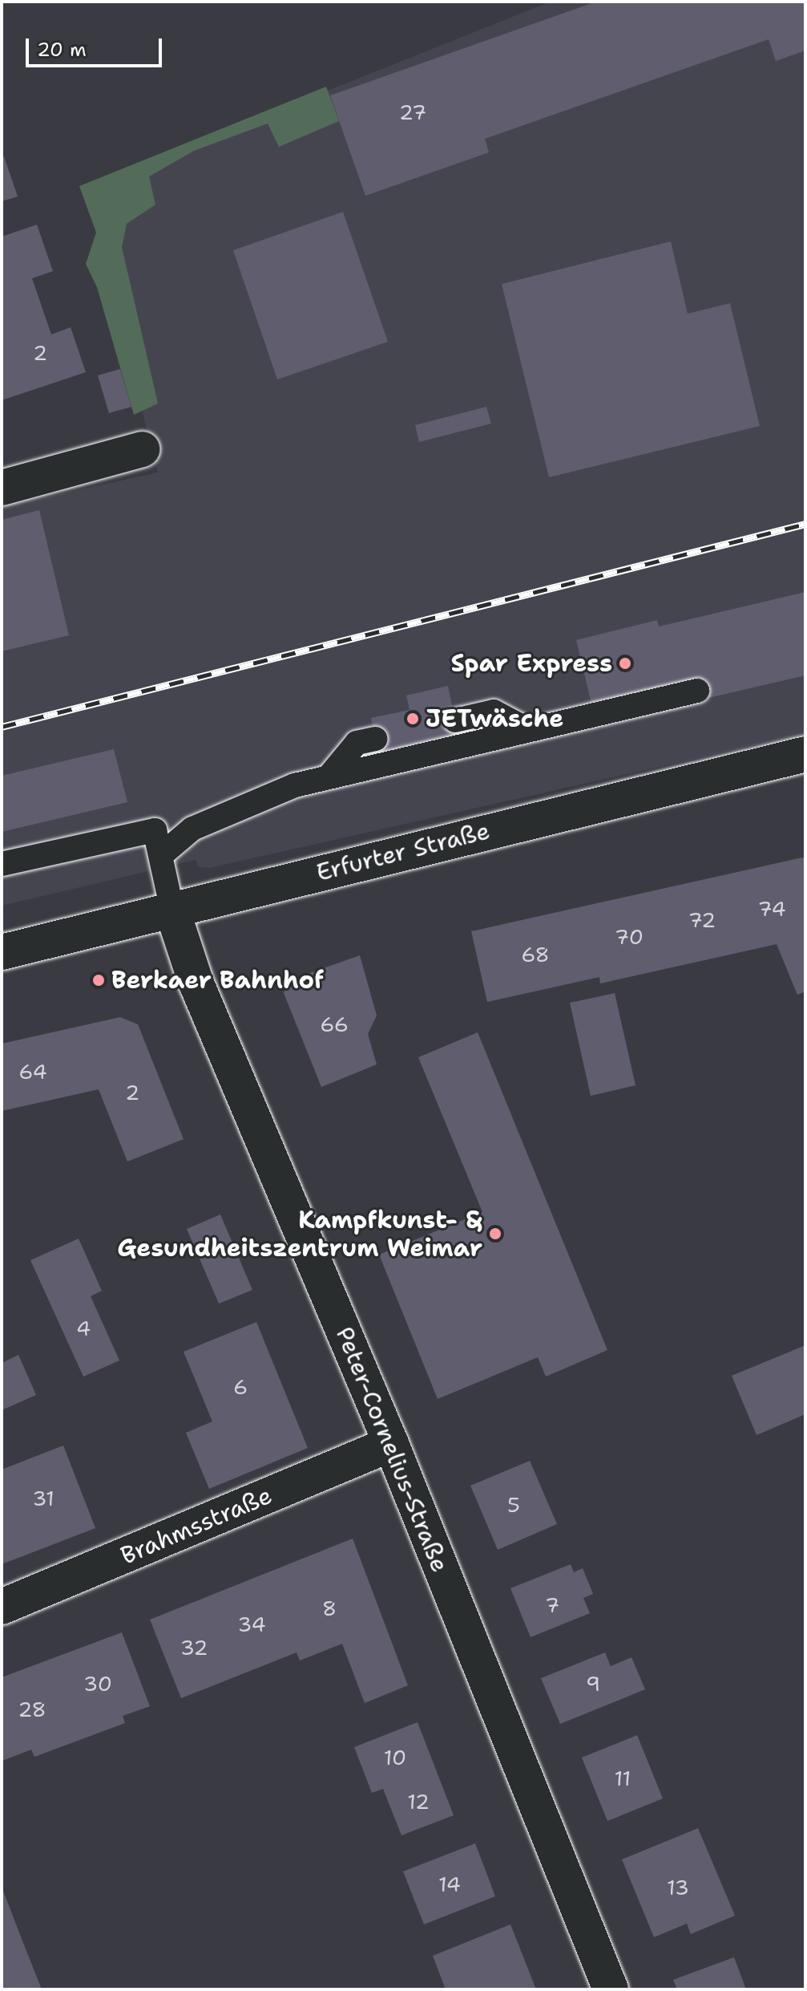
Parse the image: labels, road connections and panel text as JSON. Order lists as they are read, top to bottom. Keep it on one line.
{"streets":{"street":["Erfurter Straße","Peter-Cornelius-Straße","Brahmsstraße"]},"crossings":[["Erfurter Straße","Peter-Cornelius-Straße"],["Peter-Cornelius-Straße","Brahmsstraße"]],"places":["Spar Express","JETwäsche","Berkaer Bahnhof","Kampfkunst- & Gesundheitszentrum Weimar"],"house_numbers":["27","2","74","72","70","68","66","64","2","4","6","31","5","7","8","34","32","30","9","28","10","11","12","14","13"],"scale_bar":"20 m"}
